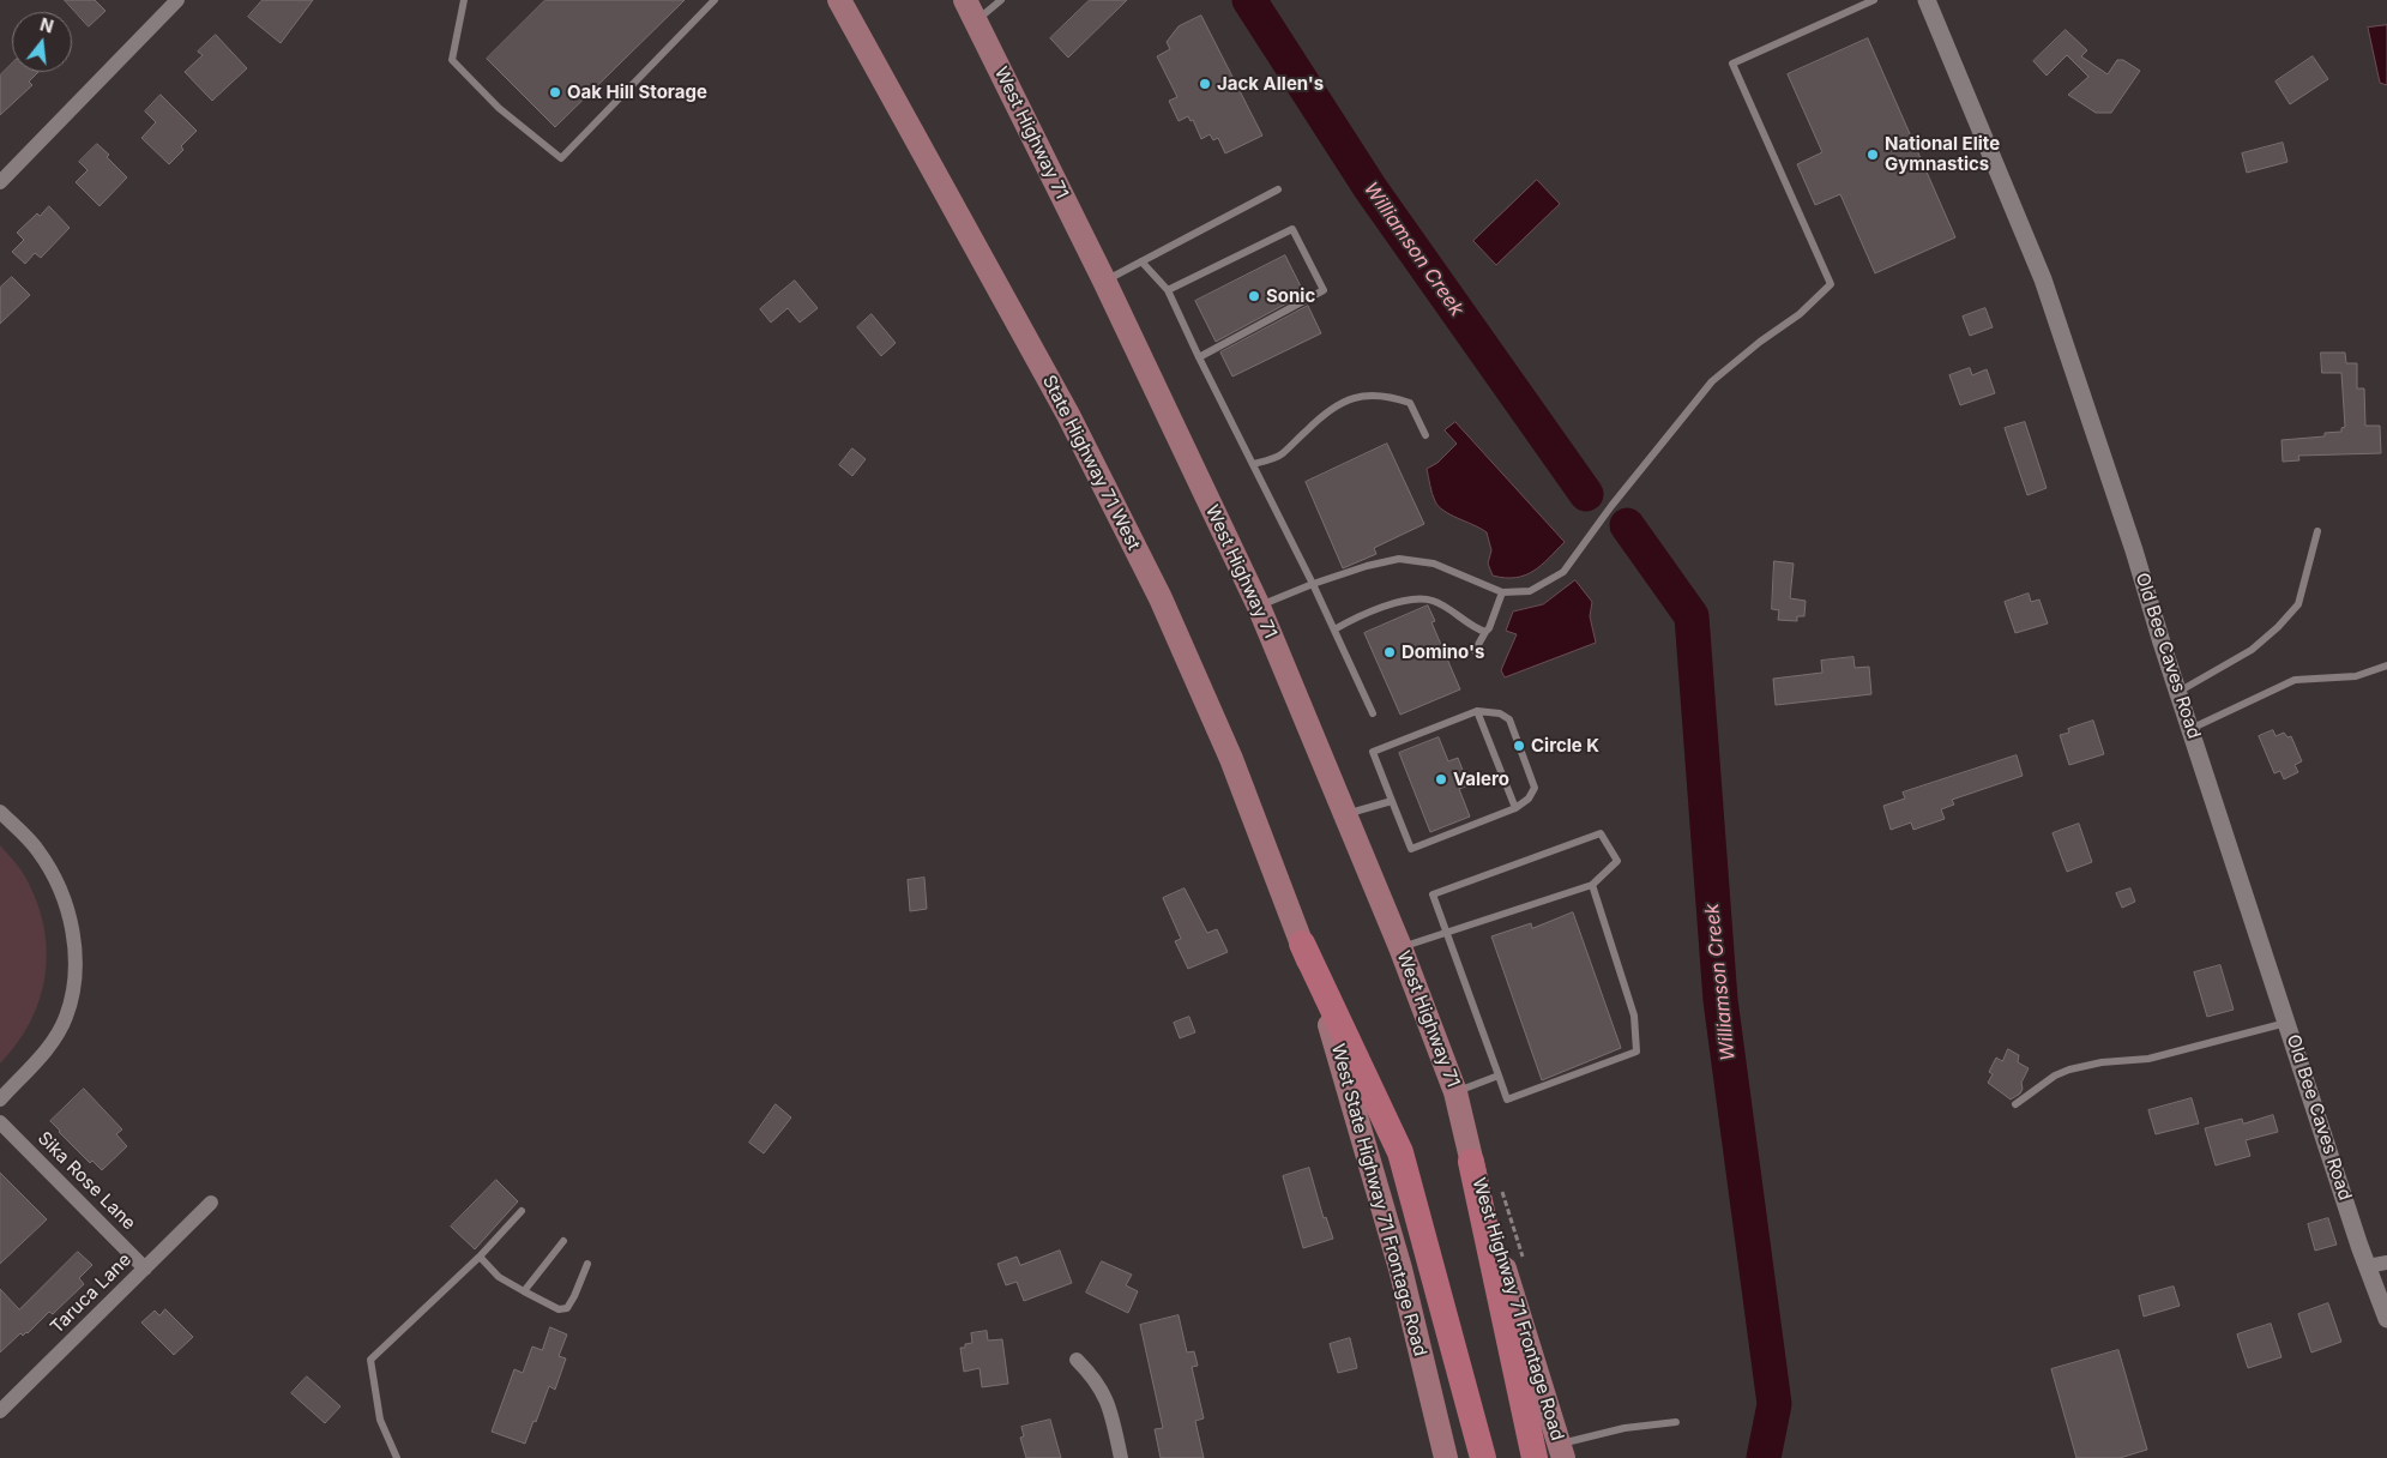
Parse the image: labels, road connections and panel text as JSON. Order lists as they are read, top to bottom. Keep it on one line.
{"streets":{"main road":["West Highway 71","State Highway 71 West","West State Highway 71 Frontage Road","West Highway 71 Frontage Road"],"street":["Old Bee Caves Road","Sika Rose Lane","Taruca Lane"]},"crossings":[["West Highway 71","West Highway 71 Frontage Road"],["State Highway 71 West","West State Highway 71 Frontage Road"],["Sika Rose Lane","Taruca Lane"]],"water":["Williamson Creek"],"places":["Jack Allen's","Oak Hill Storage","National Elite Gymnastics","Sonic","Domino's","Circle K","Valero"],"north":"top"}
